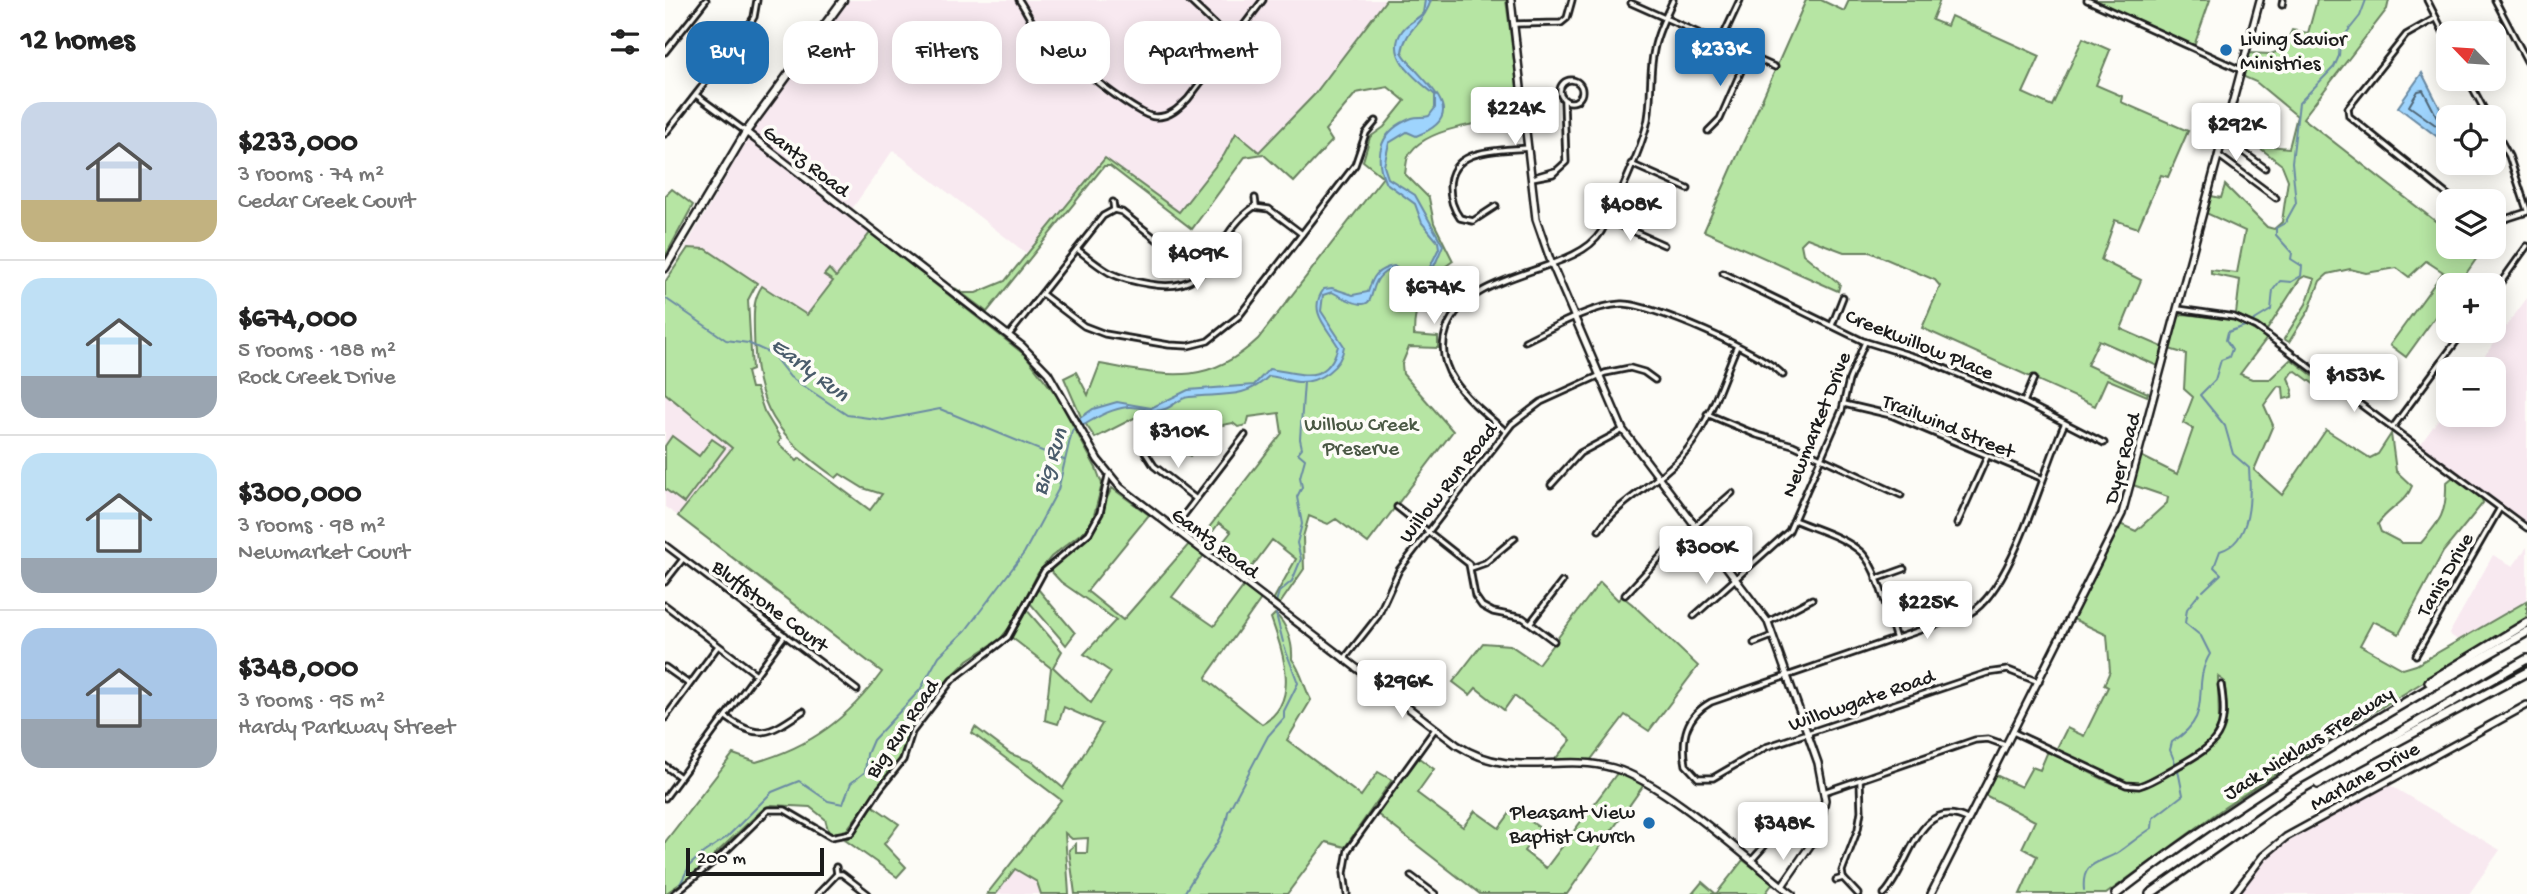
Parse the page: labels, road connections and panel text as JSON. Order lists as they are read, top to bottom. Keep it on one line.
{"streets":{"highway":["Jack Nicklaus Freeway"],"main road":["Gantz Road","Dyer Road","Marlane Drive"],"street":["Creekwillow Place","Newmarket Drive","Trailwind Street","Willow Run Road","Tanis Drive","Bluffstone Court","Willowgate Road","Big Run Road"]},"crossings":[["Gantz Road","Willow Run Road"],["Gantz Road","Big Run Road"],["Creekwillow Place","Newmarket Drive"],["Newmarket Drive","Trailwind Street"],["Dyer Road","Willowgate Road"]],"water":["Early Run","Big Run"],"parks":["Willow Creek Preserve"],"places":["Living Savior Ministries","Pleasant View Baptist Church"],"scale_bar":"200 m","north":"top left","page":{"heading":"12 homes","map_buttons":["+","−"],"chip":["Buy","Rent","Filters","New","Apartment"],"price":["$233K","$224K","$292K","$408K","$409K","$674K","$153K","$310K","$300K","$225K","$296K","$348K"],"list":[{"name":"$233,000","note":"3 rooms · 74 m² · Cedar Creek Court"},{"name":"$674,000","note":"5 rooms · 188 m² · Rock Creek Drive"},{"name":"$300,000","note":"3 rooms · 98 m² · Newmarket Court"},{"name":"$348,000","note":"3 rooms · 95 m² · Hardy Parkway Street"}],"scale":"200 m"}}
